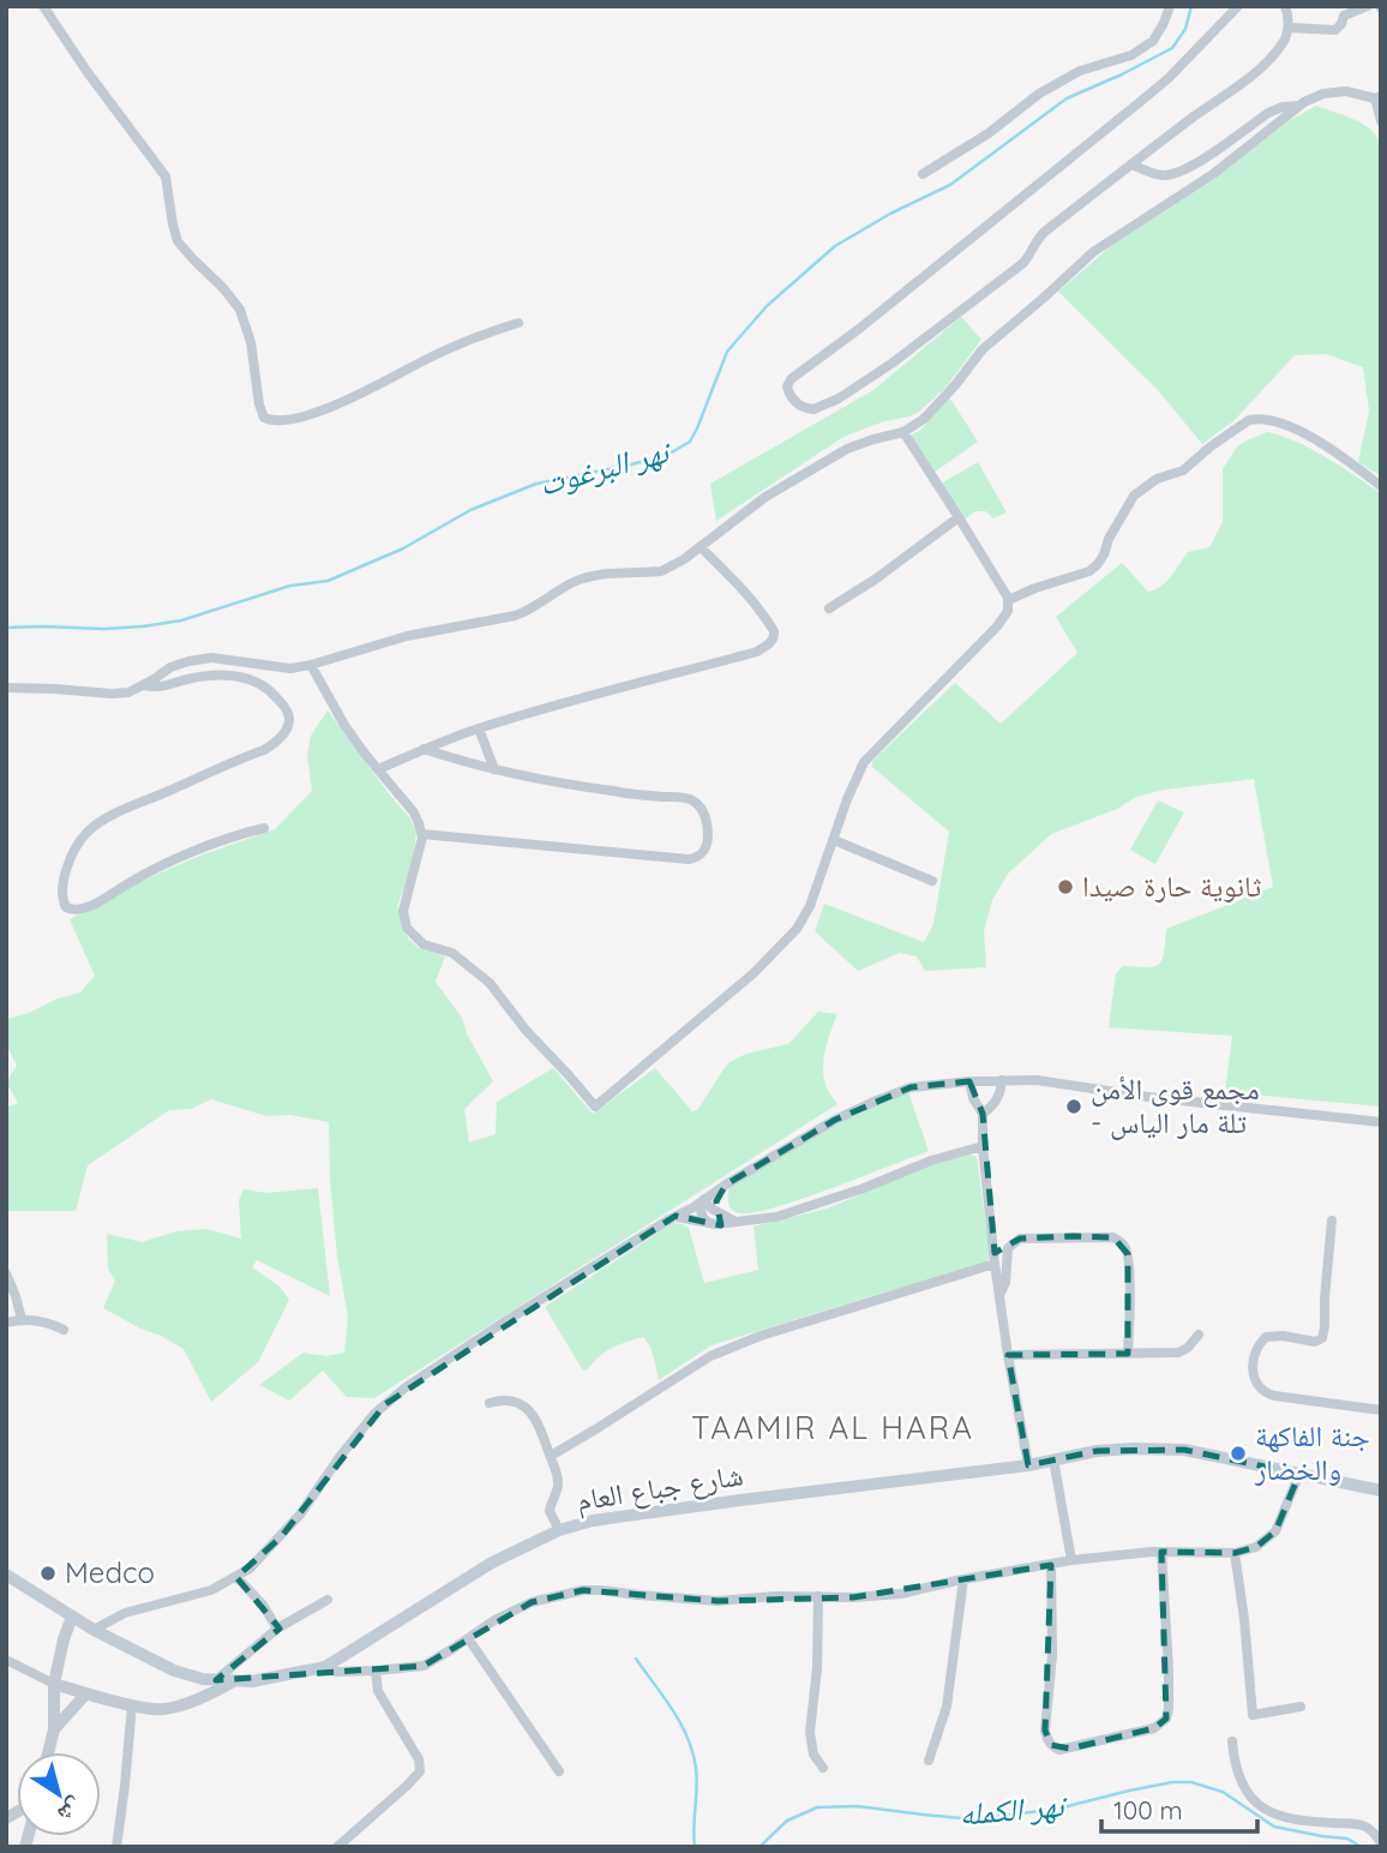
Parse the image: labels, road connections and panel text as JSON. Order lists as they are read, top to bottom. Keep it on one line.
{"streets":{"main road":["شارع جباع العام"]},"districts":["TAAMIR AL HARA"],"water":["نهر البرغوت","نهر الكمله"],"places":["ثانوية حارة صيدا","مجمع قوى الأمن - تلة مار الياس","جنة الفاكهة والخضار","Medco"],"scale_bar":"100 m","north":"bottom right"}
